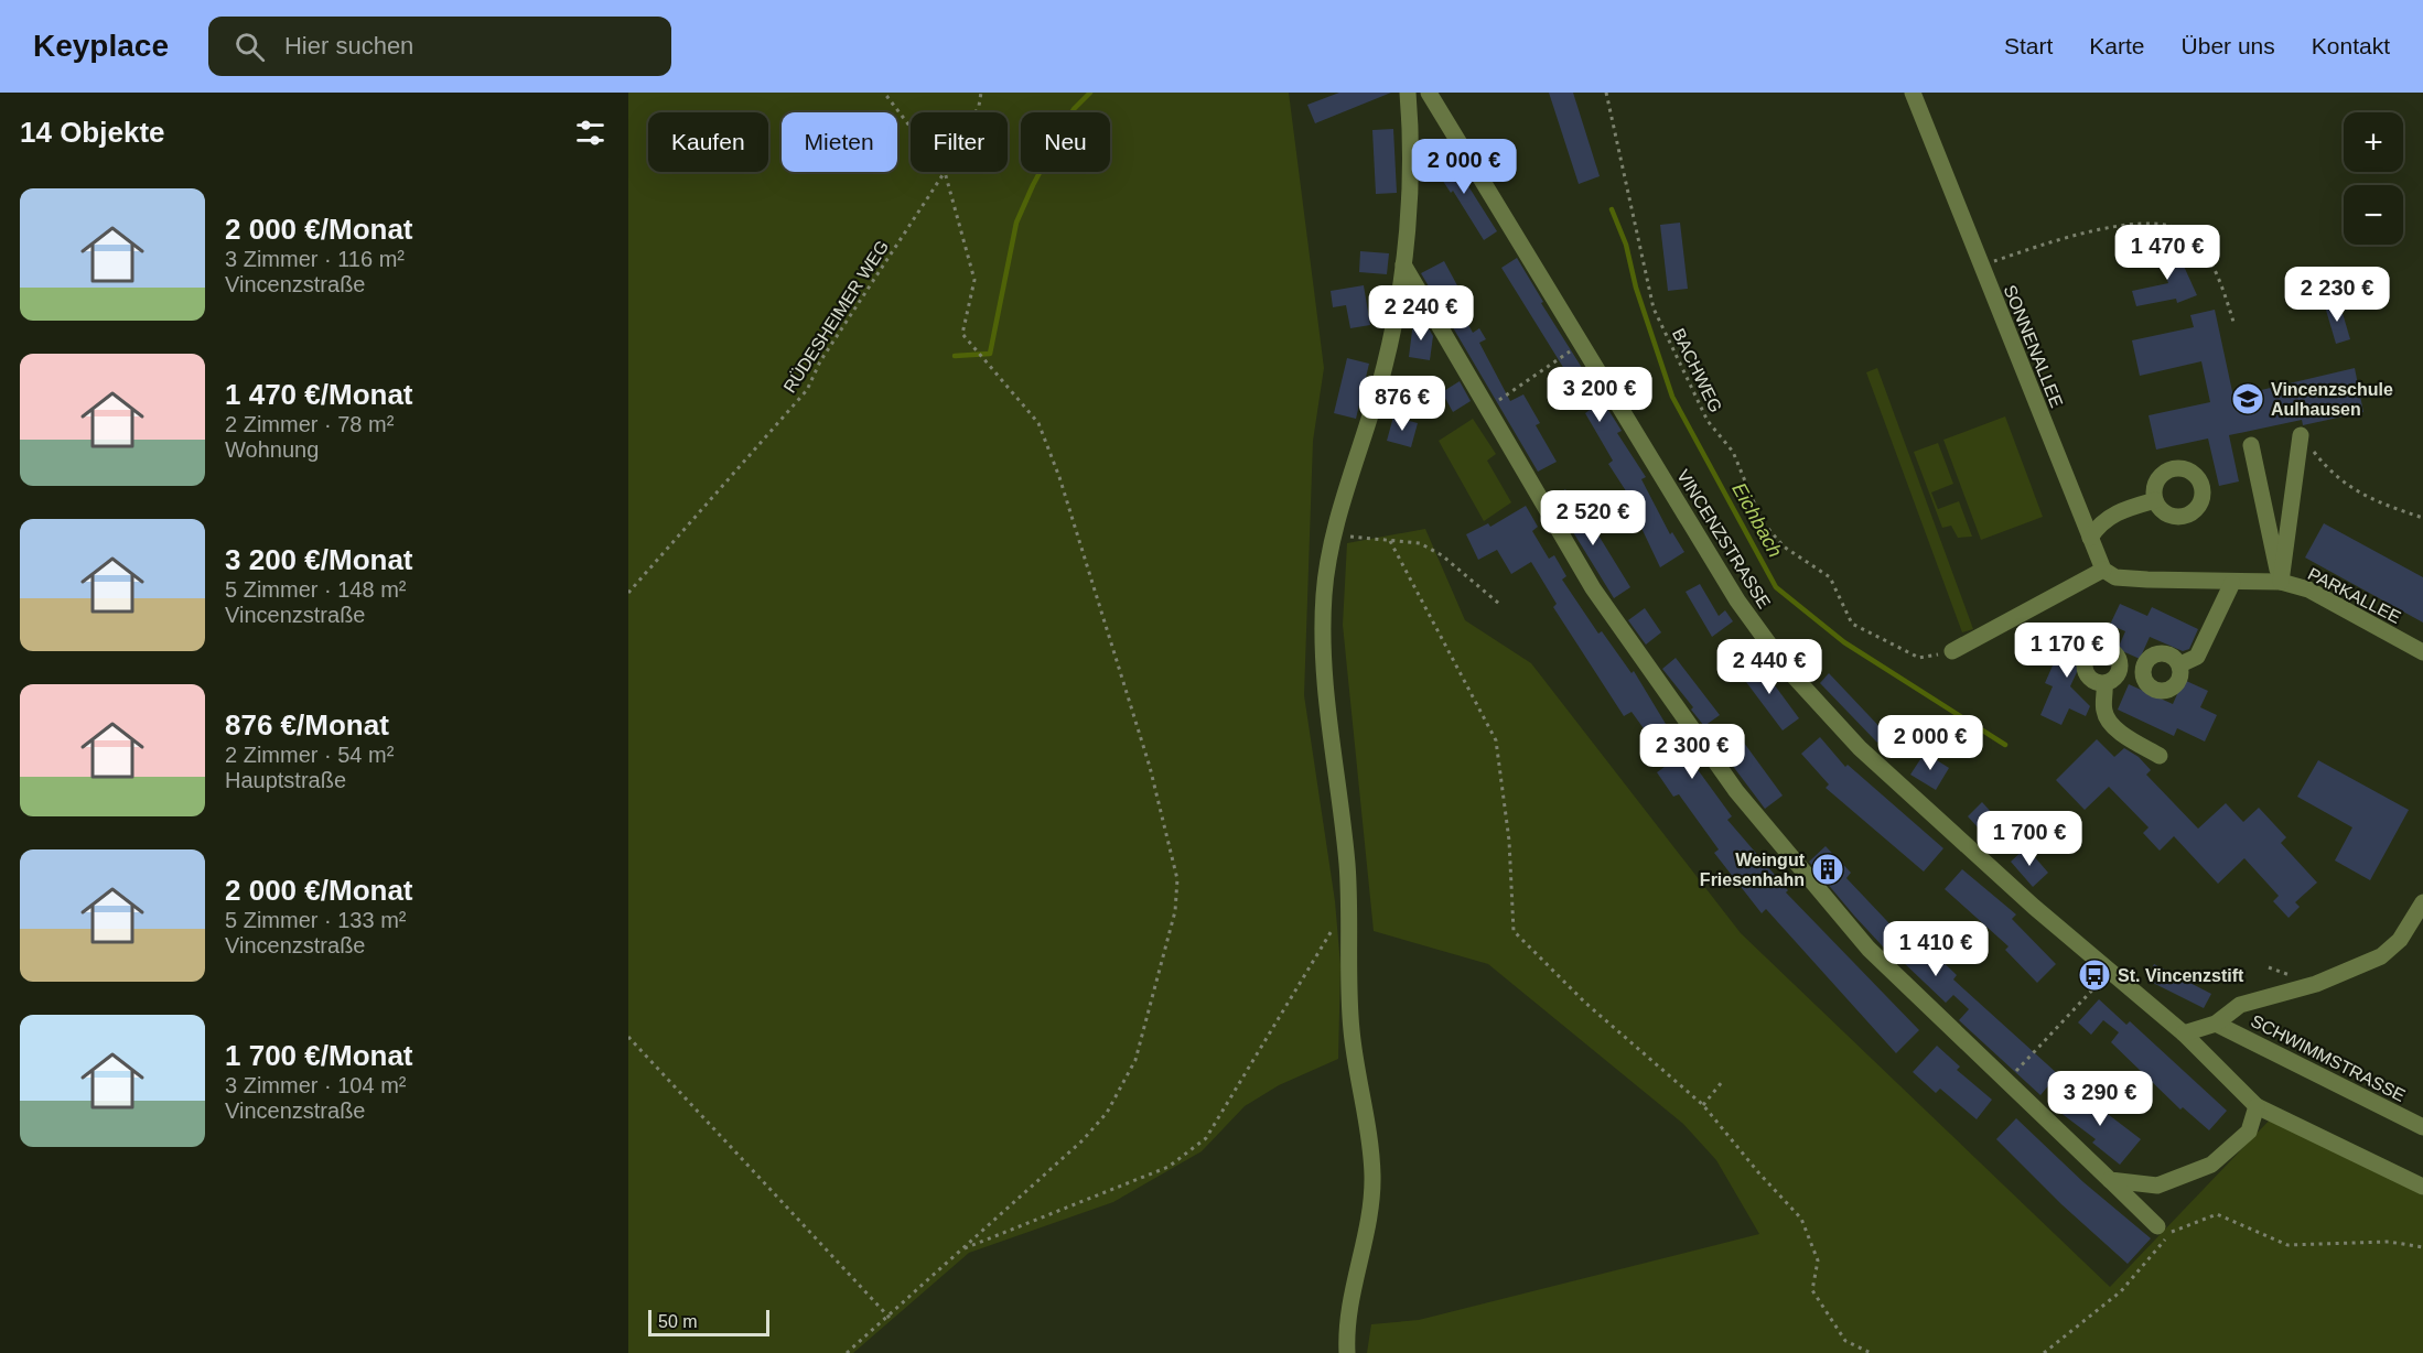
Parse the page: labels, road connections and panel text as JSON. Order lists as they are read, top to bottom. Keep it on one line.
{"streets":{"street":["SONNENALLEE","VINCENZSTRASSE","PARKALLEE","SCHWIMMSTRASSE"],"path":["RÜDESHEIMER WEG","BACHWEG"]},"crossings":[["SONNENALLEE","PARKALLEE"]],"water":["Eichbach"],"places":{"school or university":["Vincenzschule Aulhausen"],"building":["Weingut Friesenhahn"],"bus stop":["St. Vincenzstift"]},"scale_bar":"50 m","page":{"header":"Keyplace","search":"Hier suchen","nav":["Start","Karte","Über uns","Kontakt"],"heading":"14 Objekte","map_buttons":["+","−"],"chip":["Kaufen","Mieten","Filter","Neu"],"price":["2 000 €","1 470 €","2 230 €","2 240 €","3 200 €","876 €","2 520 €","1 170 €","2 440 €","2 000 €","2 300 €","1 700 €","1 410 €","3 290 €"],"list":[{"name":"2 000 €/Monat","note":"3 Zimmer · 116 m² · Vincenzstraße"},{"name":"1 470 €/Monat","note":"2 Zimmer · 78 m² · Wohnung"},{"name":"3 200 €/Monat","note":"5 Zimmer · 148 m² · Vincenzstraße"},{"name":"876 €/Monat","note":"2 Zimmer · 54 m² · Hauptstraße"},{"name":"2 000 €/Monat","note":"5 Zimmer · 133 m² · Vincenzstraße"},{"name":"1 700 €/Monat","note":"3 Zimmer · 104 m² · Vincenzstraße"}],"scale":"50 m"}}
